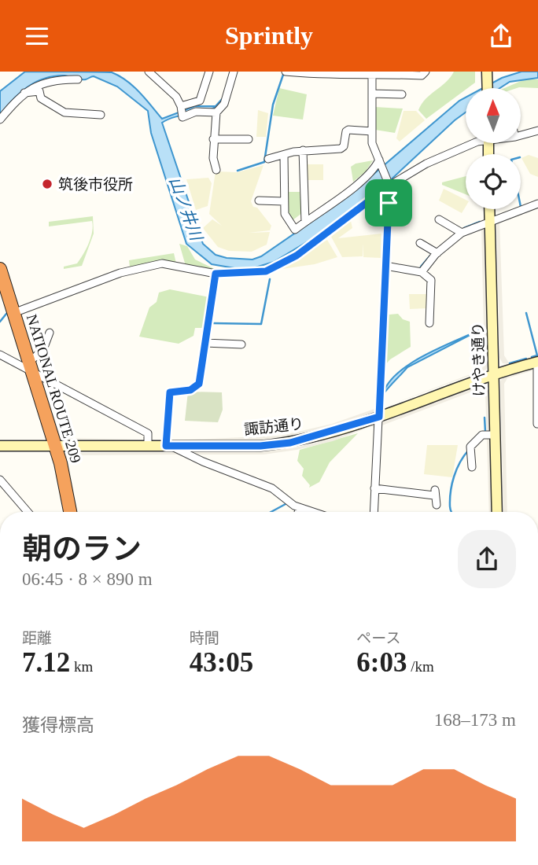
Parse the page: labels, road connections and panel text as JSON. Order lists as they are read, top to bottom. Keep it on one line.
{"streets":{"highway":["NATIONAL ROUTE 209"],"street":["けやき通り","諏訪通り"]},"crossings":[["けやき通り","諏訪通り"],["NATIONAL ROUTE 209","諏訪通り"]],"water":["山ノ井川"],"places":["筑後市役所"],"north":"top","page":{"header":"Sprintly","heading":["朝のラン","06:45 · 8 × 890 m"],"stats":[["距離","7.12 km"],["時間","43:05"],["ペース","6:03 /km"]],"chart":["獲得標高","168–173 m"]}}
